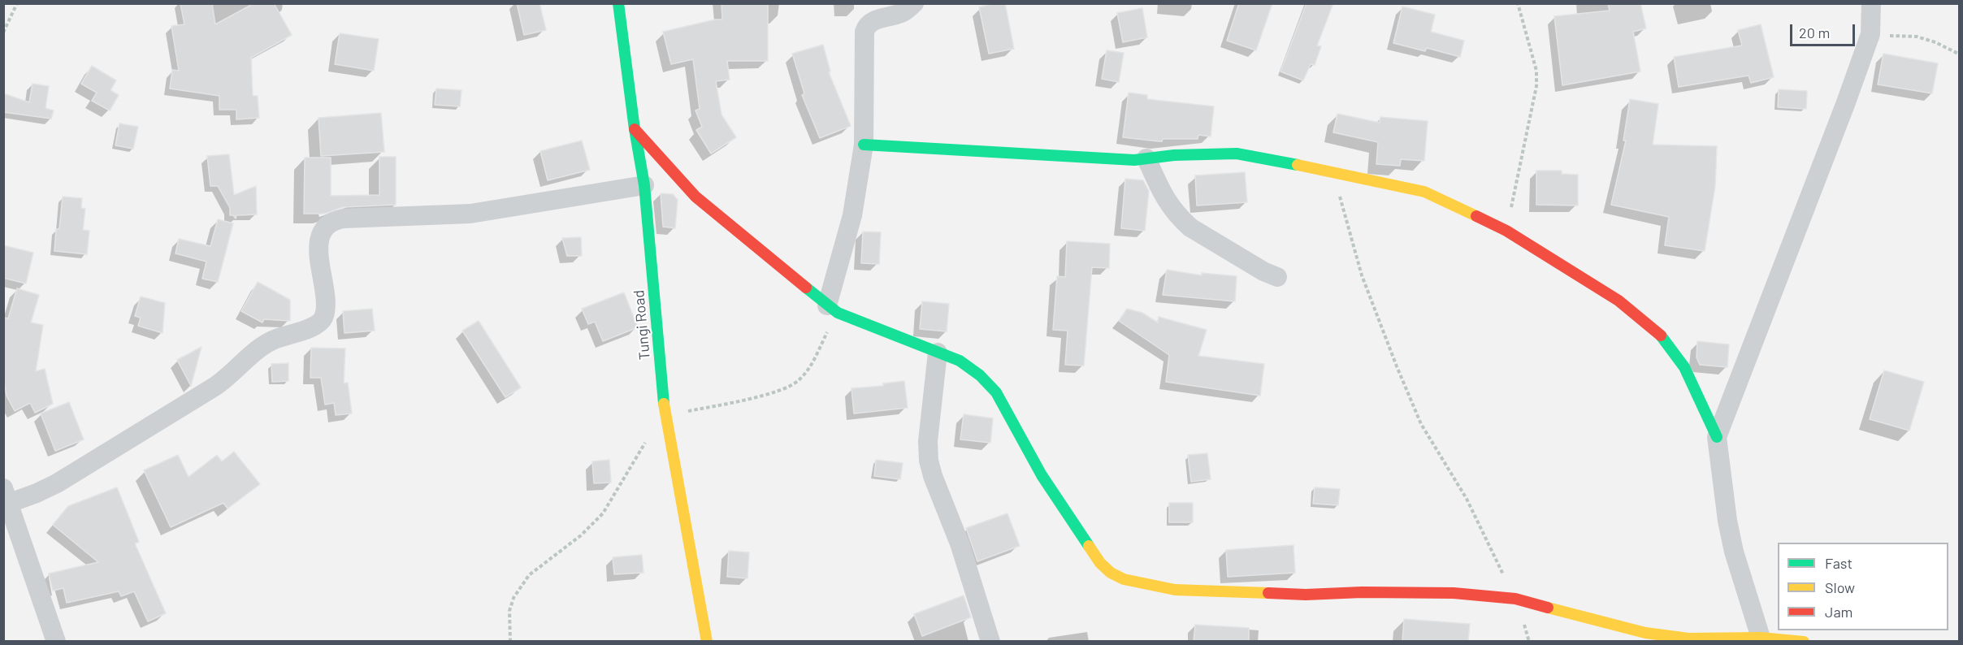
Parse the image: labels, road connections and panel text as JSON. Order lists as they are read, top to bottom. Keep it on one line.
{"streets":{"street":["Tungi Road"]},"legend":["Fast","Slow","Jam"],"scale_bar":"20 m"}
